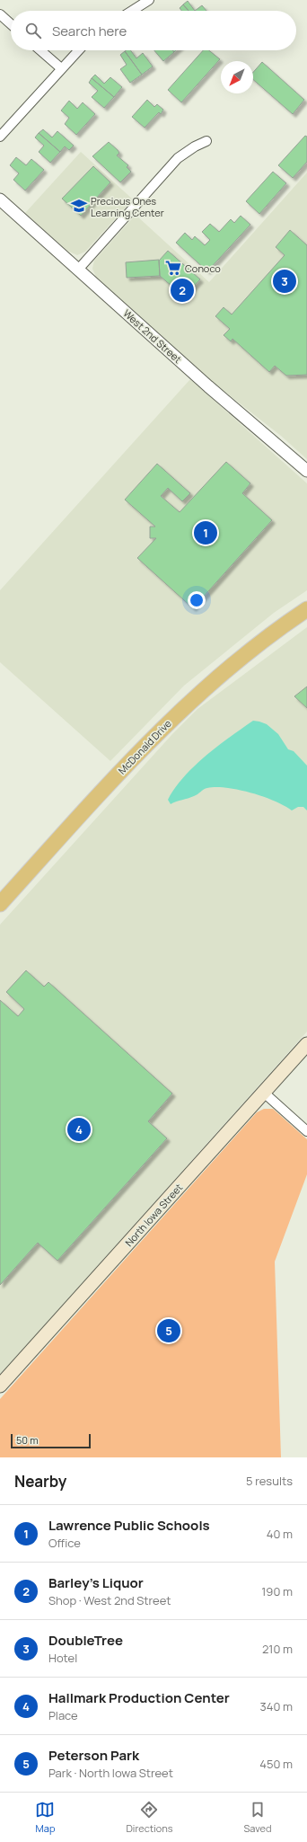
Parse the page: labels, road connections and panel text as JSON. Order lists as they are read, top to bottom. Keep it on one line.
{"streets":{"highway":["McDonald Drive"],"main road":["North Iowa Street"],"street":["West 2nd Street"]},"places":{"school or university":["Precious Ones Learning Center"],"supermarket":["Conoco"]},"scale_bar":"50 m","north":"bottom left","page":{"search":"Search here","pins":["3","2","1","4","5"],"scale":"50 m","heading":["Nearby","5 results"],"list":[{"mark":"1","name":"Lawrence Public Schools","note":"Office","value":"40 m"},{"mark":"2","name":"Barley's Liquor","note":"Shop · West 2nd Street","value":"190 m"},{"mark":"3","name":"DoubleTree","note":"Hotel","value":"210 m"},{"mark":"4","name":"Hallmark Production Center","note":"Place","value":"340 m"},{"mark":"5","name":"Peterson Park","note":"Park · North Iowa Street","value":"450 m"}],"nav":["Map","Directions","Saved"]}}
